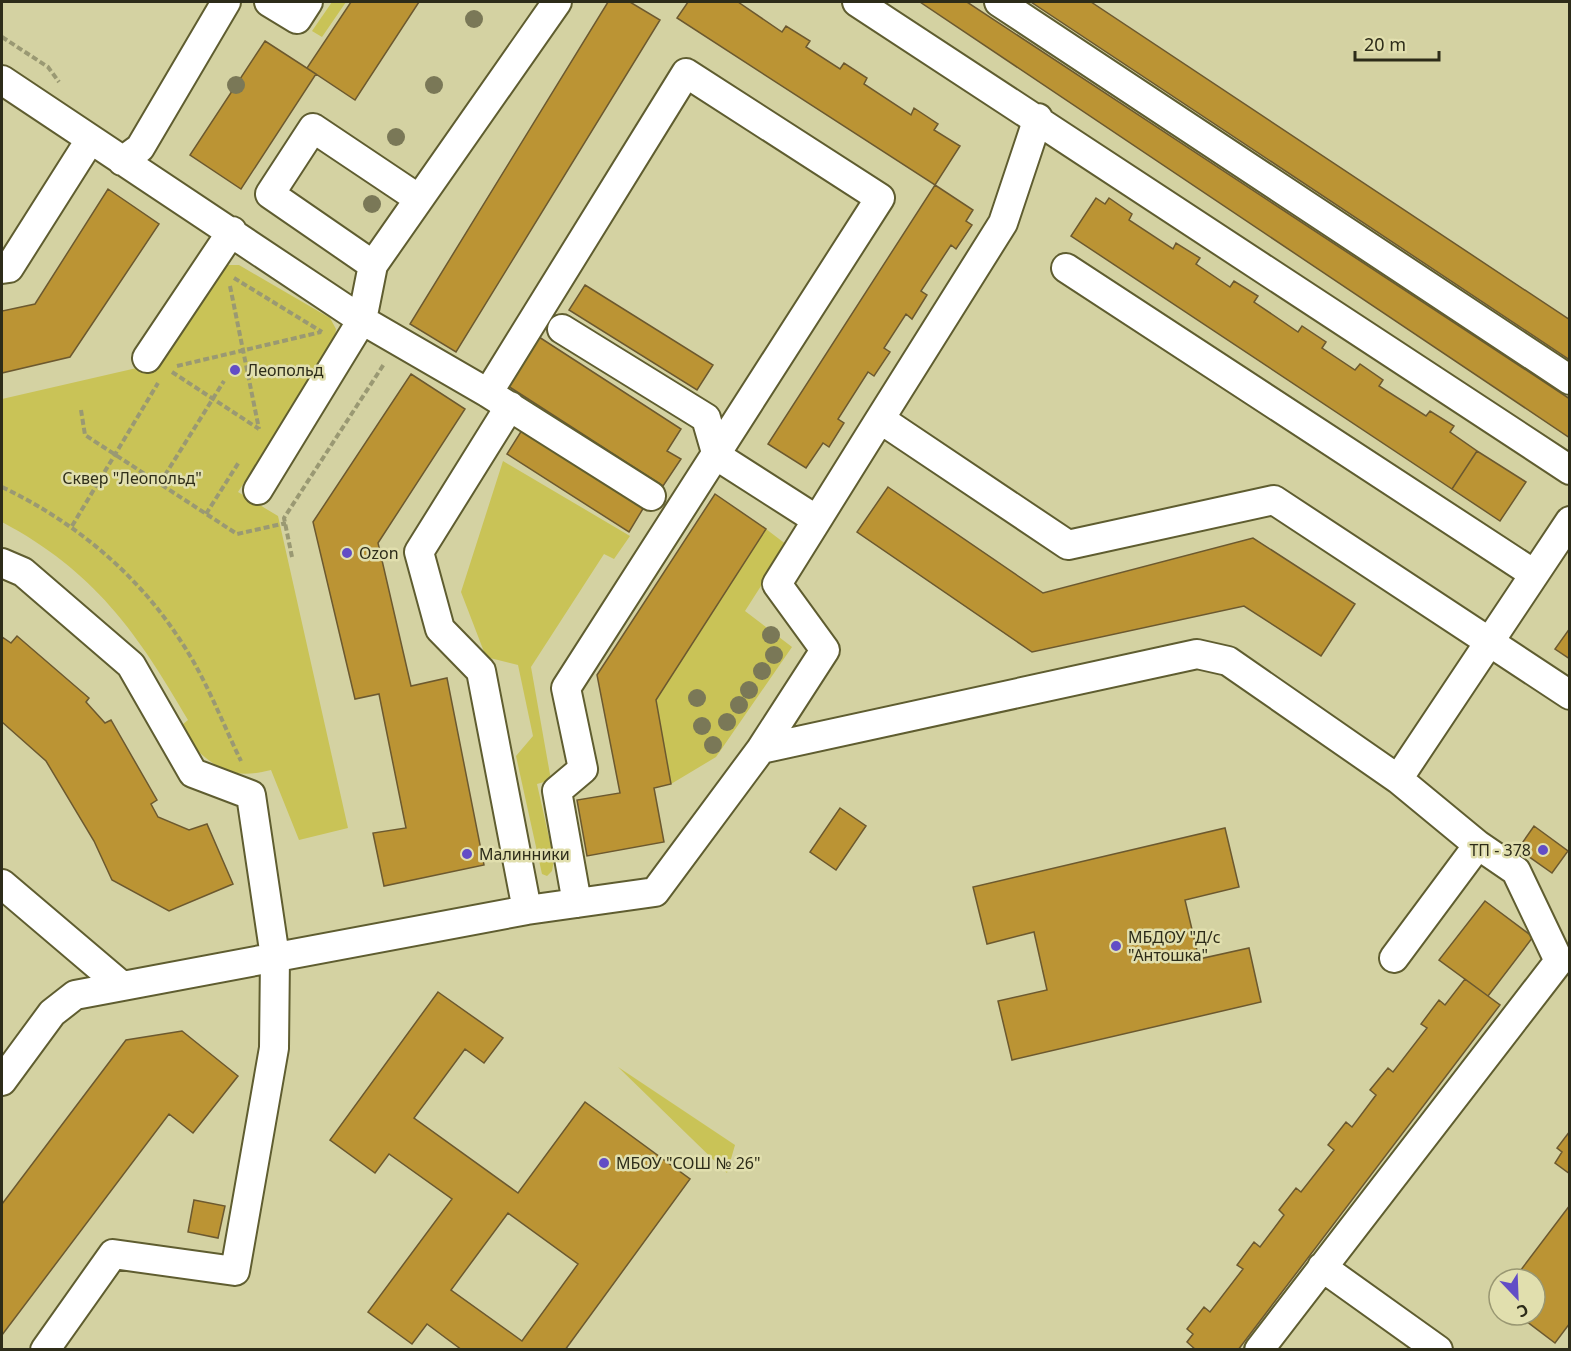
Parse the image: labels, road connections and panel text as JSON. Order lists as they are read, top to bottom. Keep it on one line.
{"parks":["Сквер \"Леопольд\""],"places":["Леопольд","Ozon","ТП - 378","Малинники","МБДОУ \"Д/с \"Антошка\"","МБОУ \"СОШ № 26\""],"scale_bar":"20 m","north":"bottom right"}
